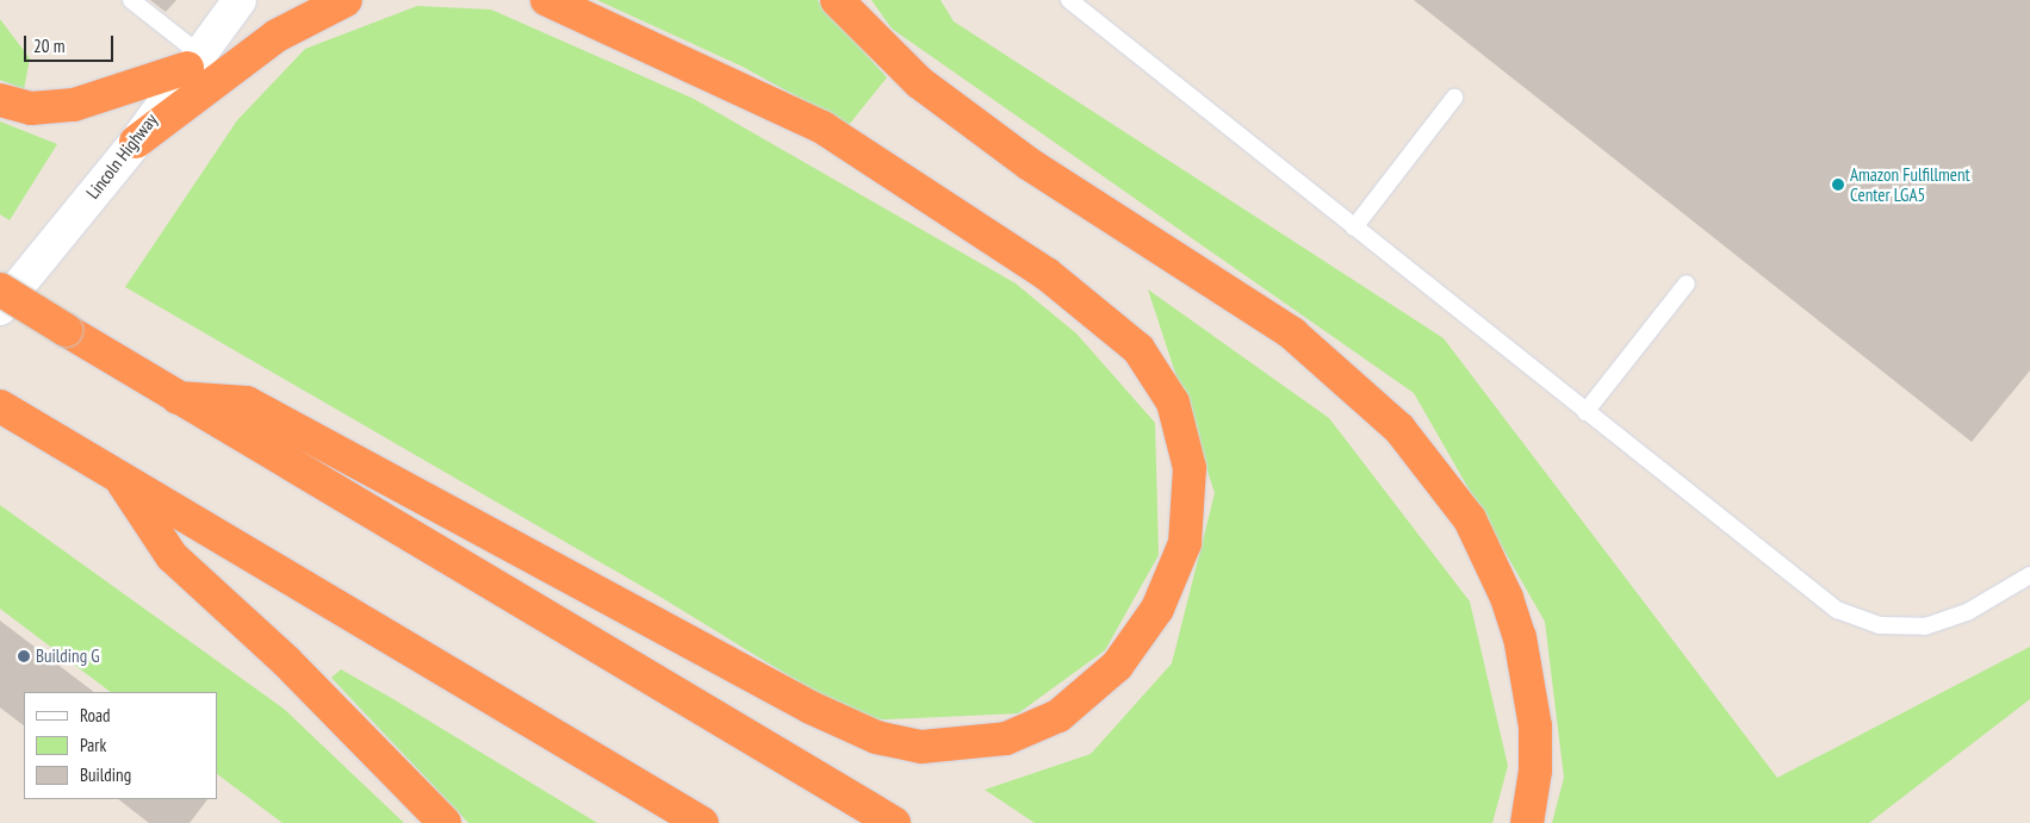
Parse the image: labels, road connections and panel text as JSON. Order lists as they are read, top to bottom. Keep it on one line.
{"streets":{"street":["Lincoln Highway"]},"places":["Amazon Fulfillment Center LGA5","Building G"],"legend":["Road","Park","Building"],"scale_bar":"20 m"}
